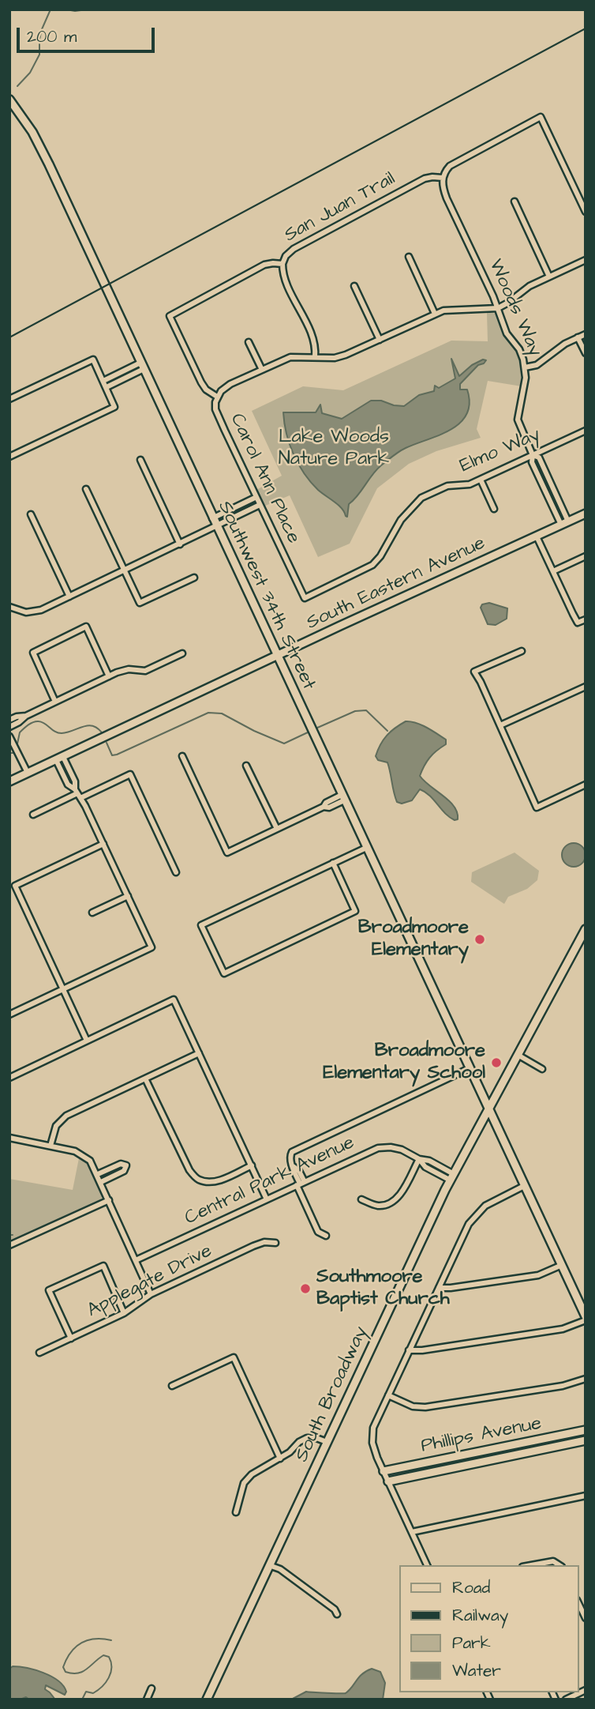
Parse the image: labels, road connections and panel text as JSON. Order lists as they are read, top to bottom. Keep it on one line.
{"streets":{"street":["San Juan Trail","Woods Way","Elmo Way","Carol Ann Place","South Eastern Avenue","Southwest 34th Street","Central Park Avenue","Applegate Drive","South Broadway","Phillips Avenue"]},"crossings":[["San Juan Trail","Woods Way"],["San Juan Trail","Carol Ann Place"],["Woods Way","Elmo Way"],["Woods Way","South Eastern Avenue"],["Elmo Way","Carol Ann Place"],["South Eastern Avenue","Southwest 34th Street"],["Southwest 34th Street","South Broadway"],["Central Park Avenue","South Broadway"]],"parks":["Lake Woods Nature Park"],"places":["Broadmoore Elementary","Broadmoore Elementary School","Southmoore Baptist Church"],"legend":["Road","Railway","Park","Water"],"scale_bar":"200 m"}
